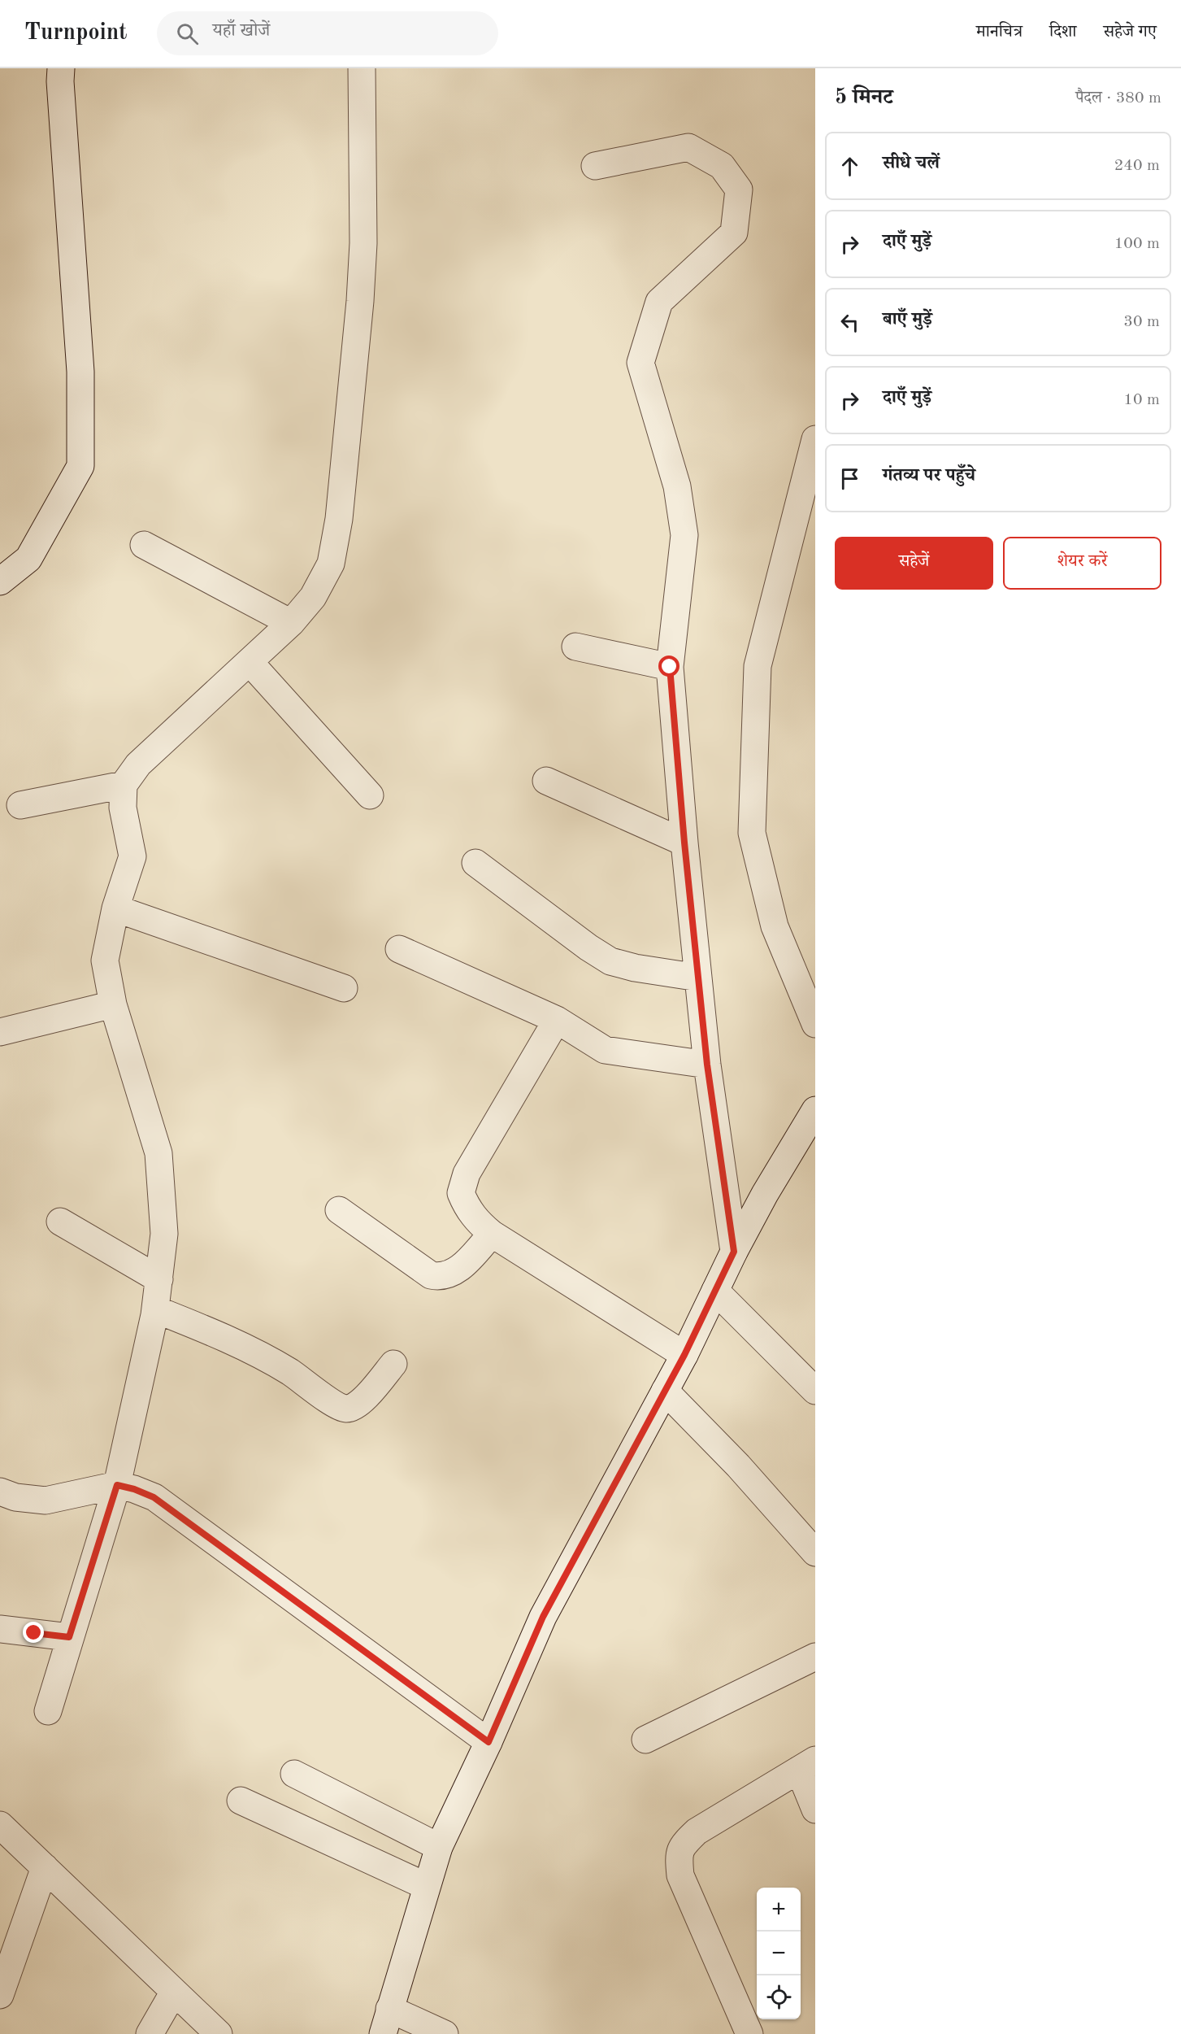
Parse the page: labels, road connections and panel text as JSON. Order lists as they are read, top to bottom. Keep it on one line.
{"page":{"header":"Turnpoint","search":"यहाँ खोजें","nav":["मानचित्र","दिशा","सहेजे गए"],"heading":["5 मिनट","पैदल · 380 m"],"list":[["सीधे चलें","240 m"],["दाएँ मुड़ें","100 m"],["बाएँ मुड़ें","30 m"],["दाएँ मुड़ें","10 m"],"गंतव्य पर पहुँचे"],"buttons":["सहेजें","शेयर करें"],"map_buttons":["+","−"]}}
